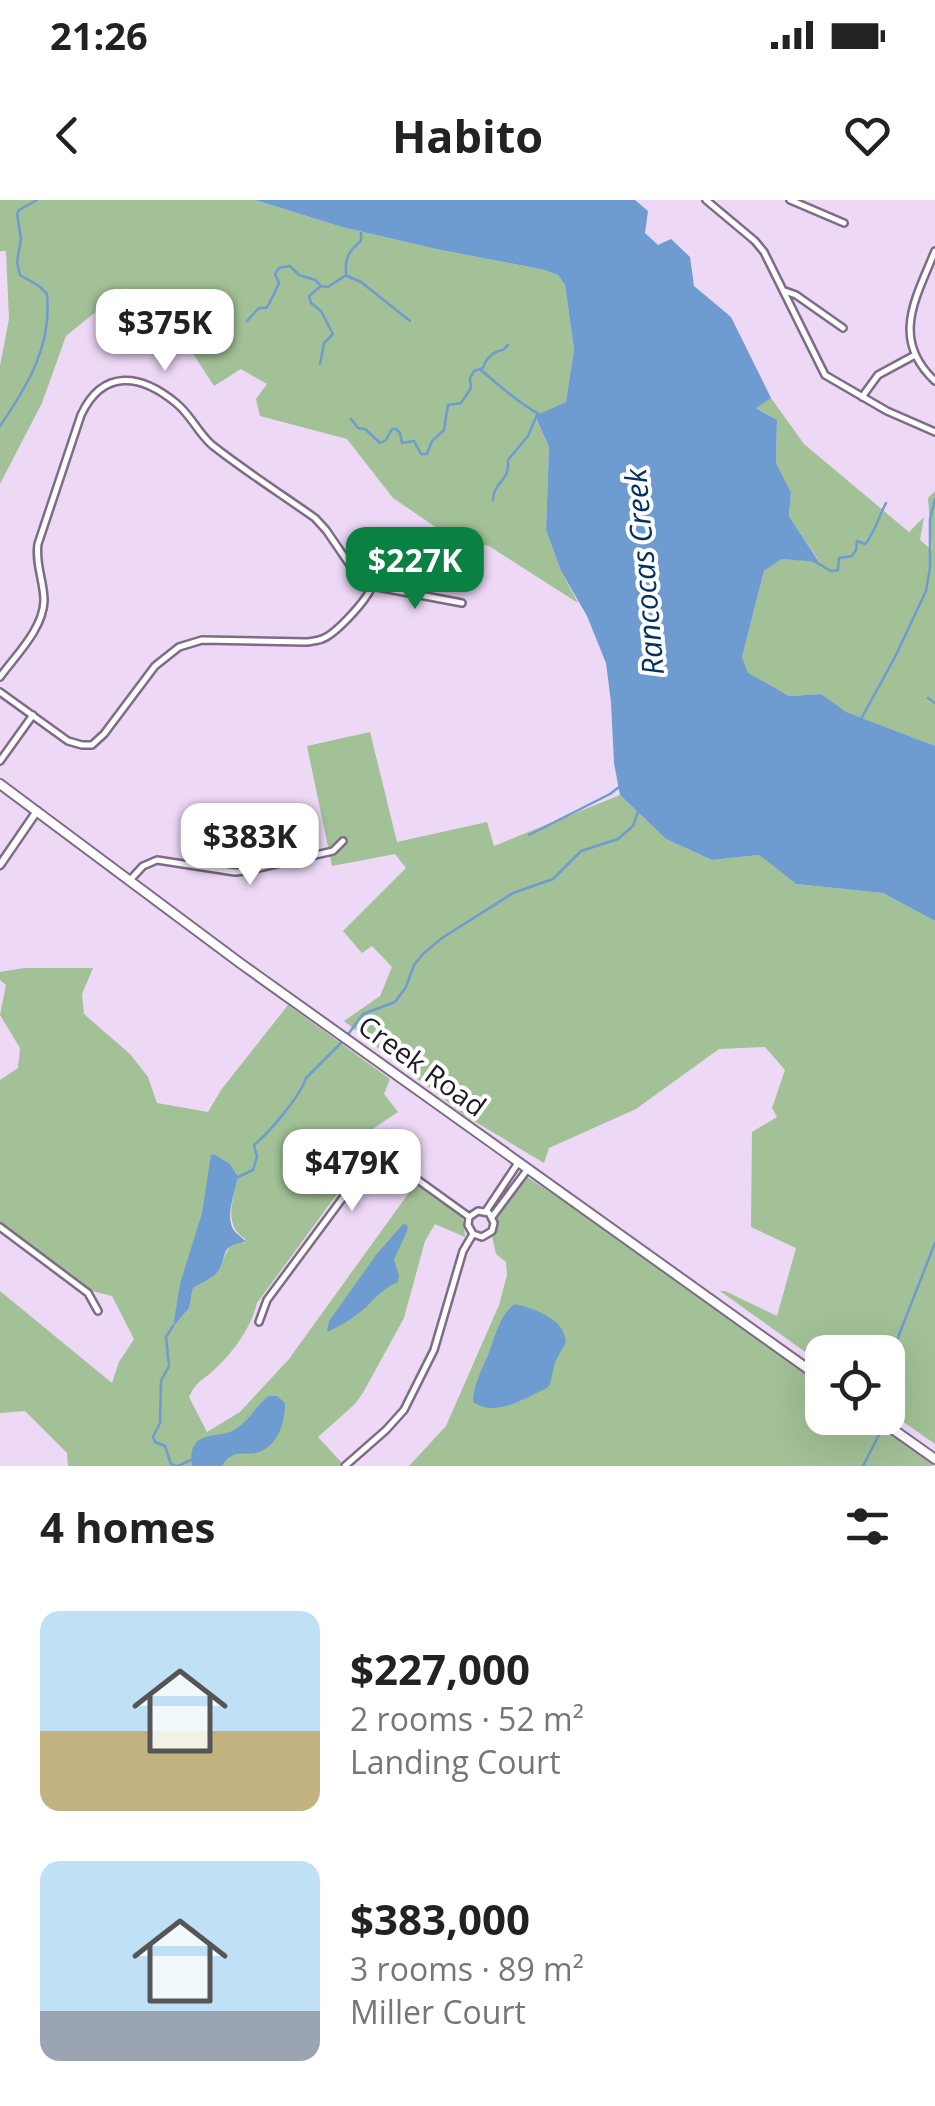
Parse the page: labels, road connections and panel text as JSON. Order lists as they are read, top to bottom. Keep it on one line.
{"streets":{"main road":["Creek Road"]},"water":["Rancocas Creek"],"page":{"status":"21:26","header":"Habito","price":["$375K","$227K","$383K","$479K"],"heading":"4 homes","list":[{"name":"$227,000","note":"2 rooms · 52 m² · Landing Court"},{"name":"$383,000","note":"3 rooms · 89 m² · Miller Court"}]}}
